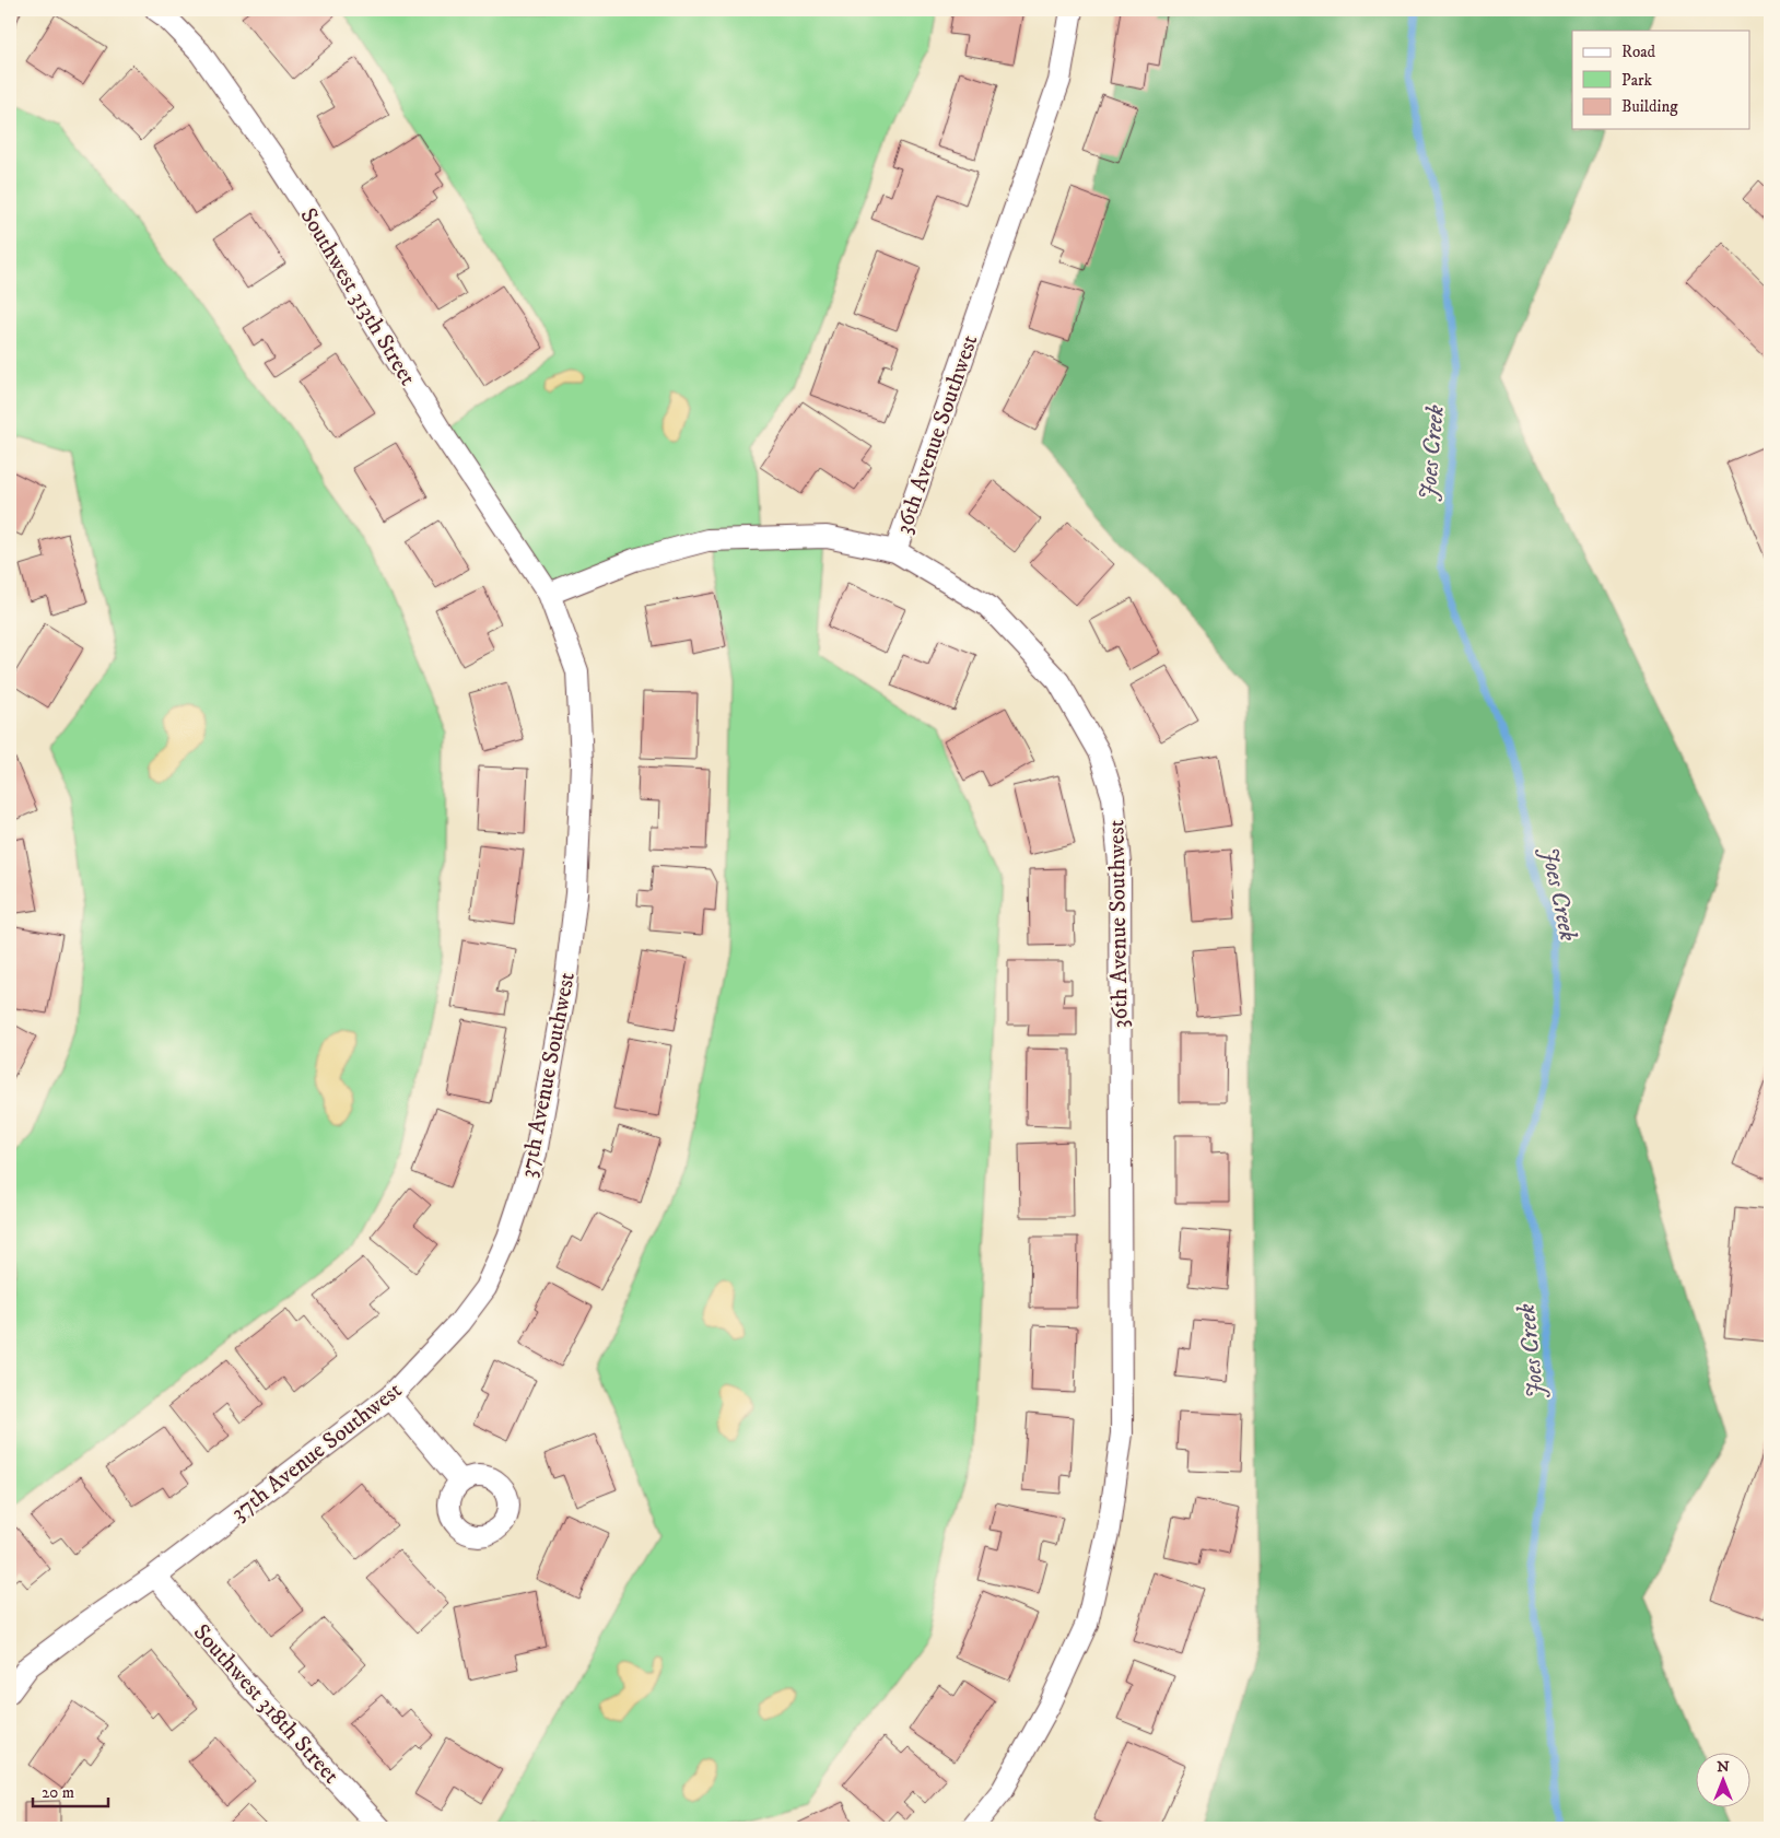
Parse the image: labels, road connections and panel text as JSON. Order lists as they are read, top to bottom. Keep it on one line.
{"streets":{"street":["Southwest 313th Street","36th Avenue Southwest","37th Avenue Southwest","Southwest 318th Street"]},"crossings":[["Southwest 313th Street","37th Avenue Southwest"],["37th Avenue Southwest","Southwest 318th Street"]],"water":["Joes Creek"],"legend":["Road","Park","Building"],"scale_bar":"20 m","north":"top"}
